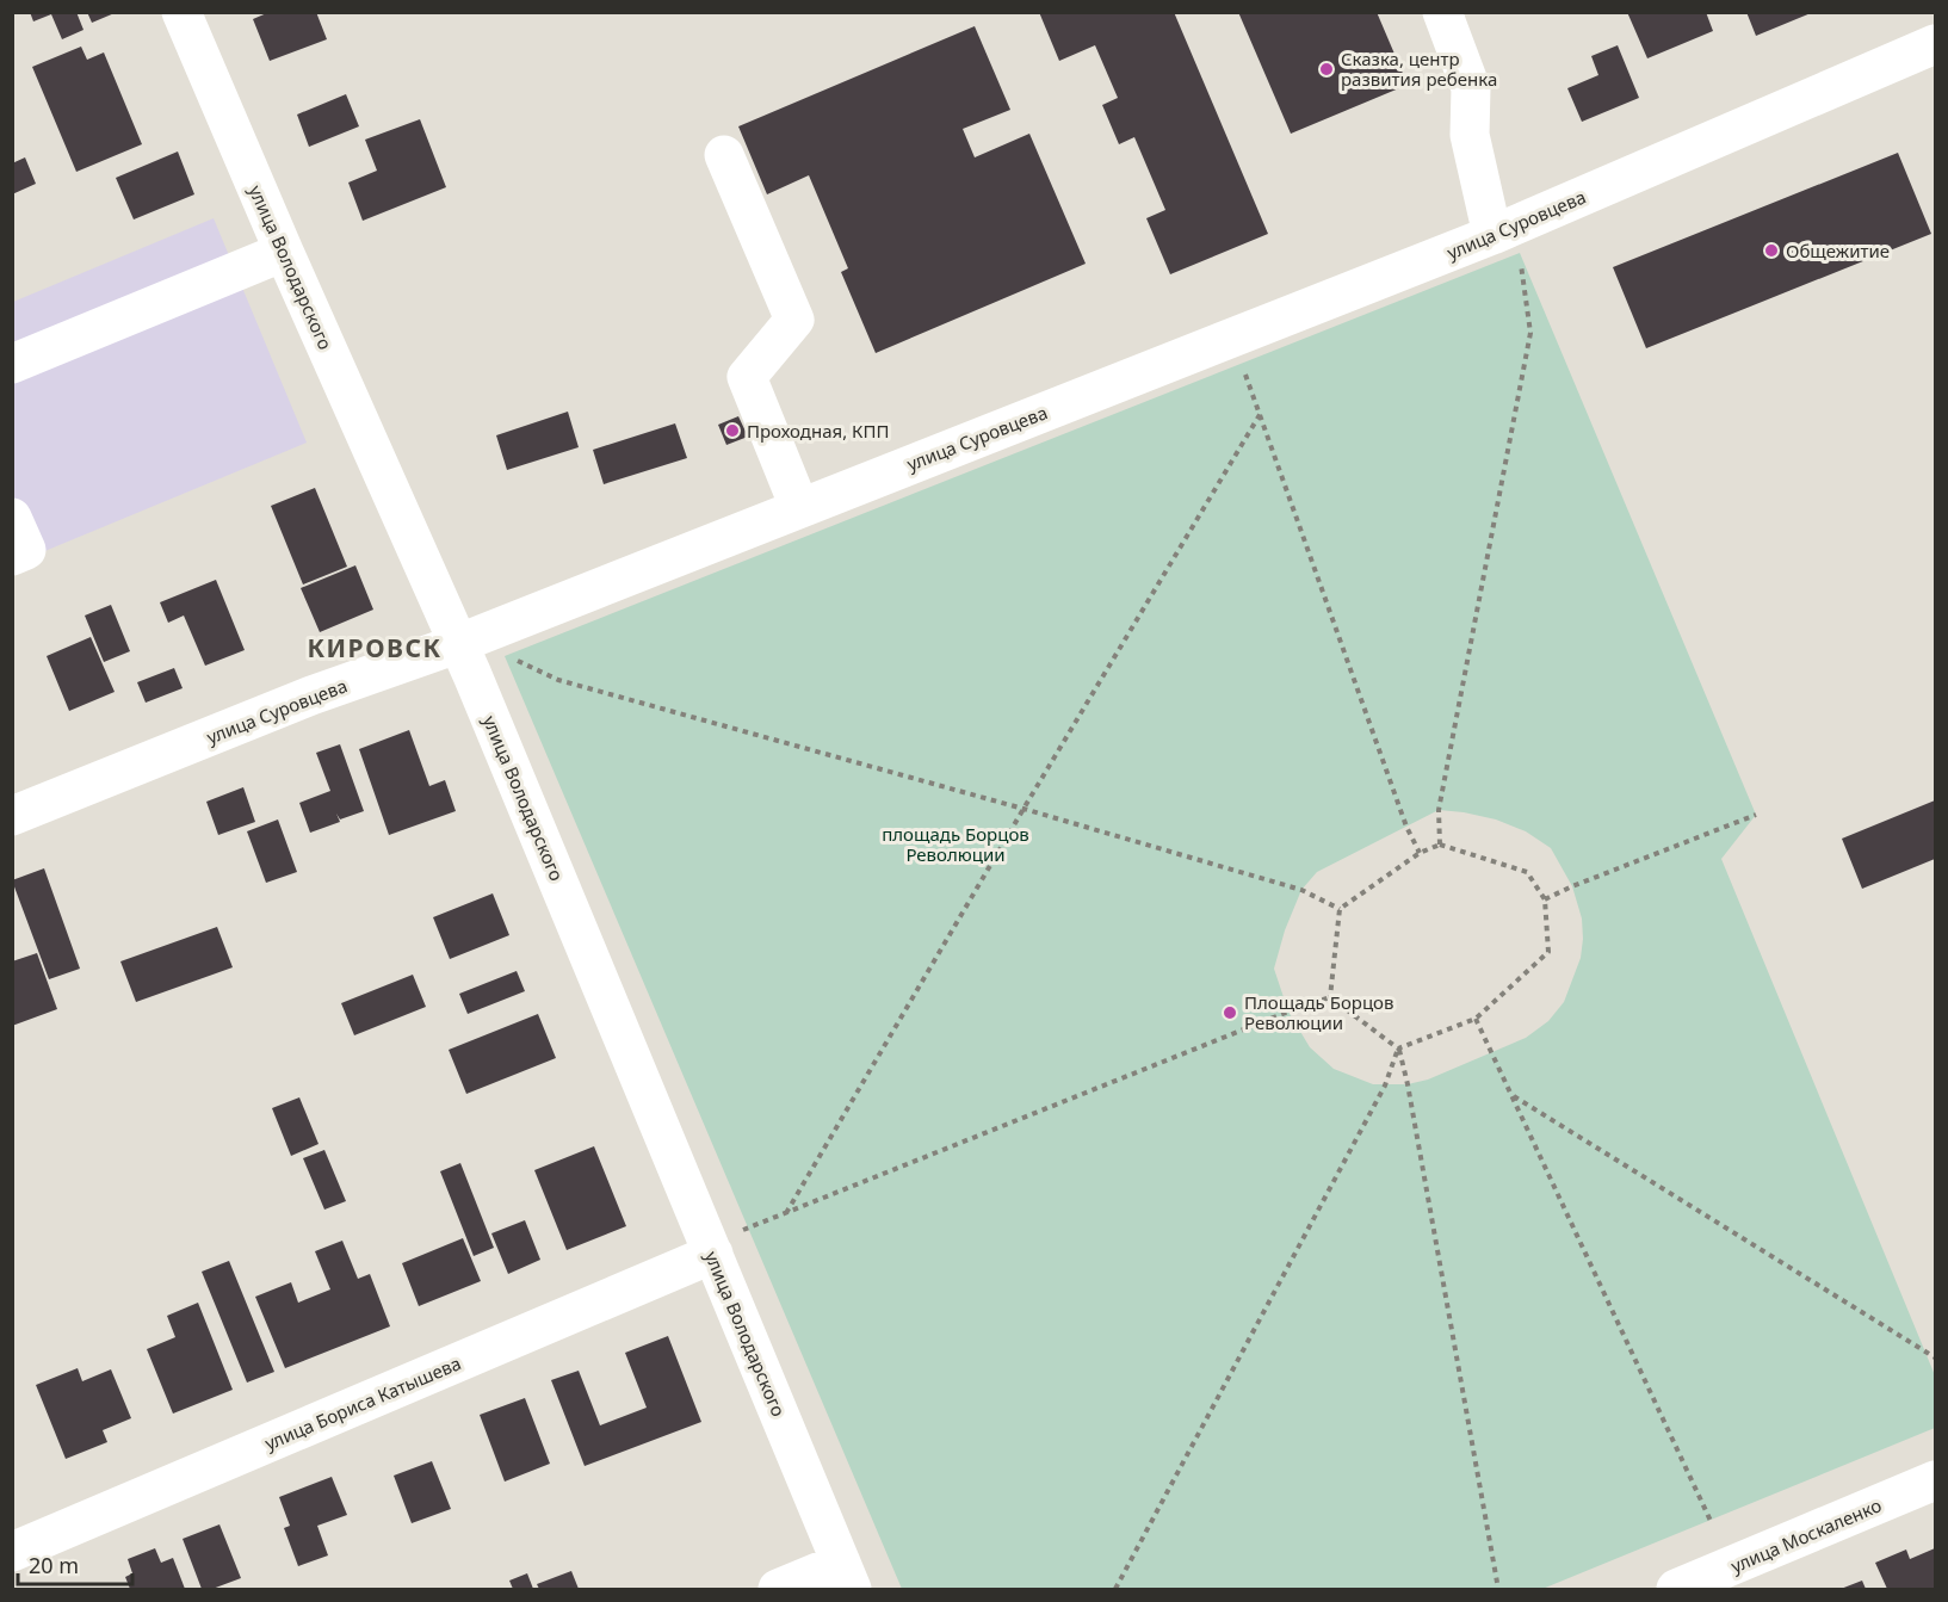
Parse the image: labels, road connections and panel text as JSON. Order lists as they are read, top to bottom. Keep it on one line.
{"streets":{"street":["улица Суровцева","улица Володарского","улица Бориса Катышева","улица Москаленко"]},"crossings":[["улица Суровцева","улица Володарского"],["улица Володарского","улица Бориса Катышева"]],"districts":["КИРОВСК"],"parks":["площадь Борцов Революции"],"places":["Сказка, центр развития ребенка","Общежитие","Проходная, КПП","Площадь Борцов Революции"],"scale_bar":"20 m"}
